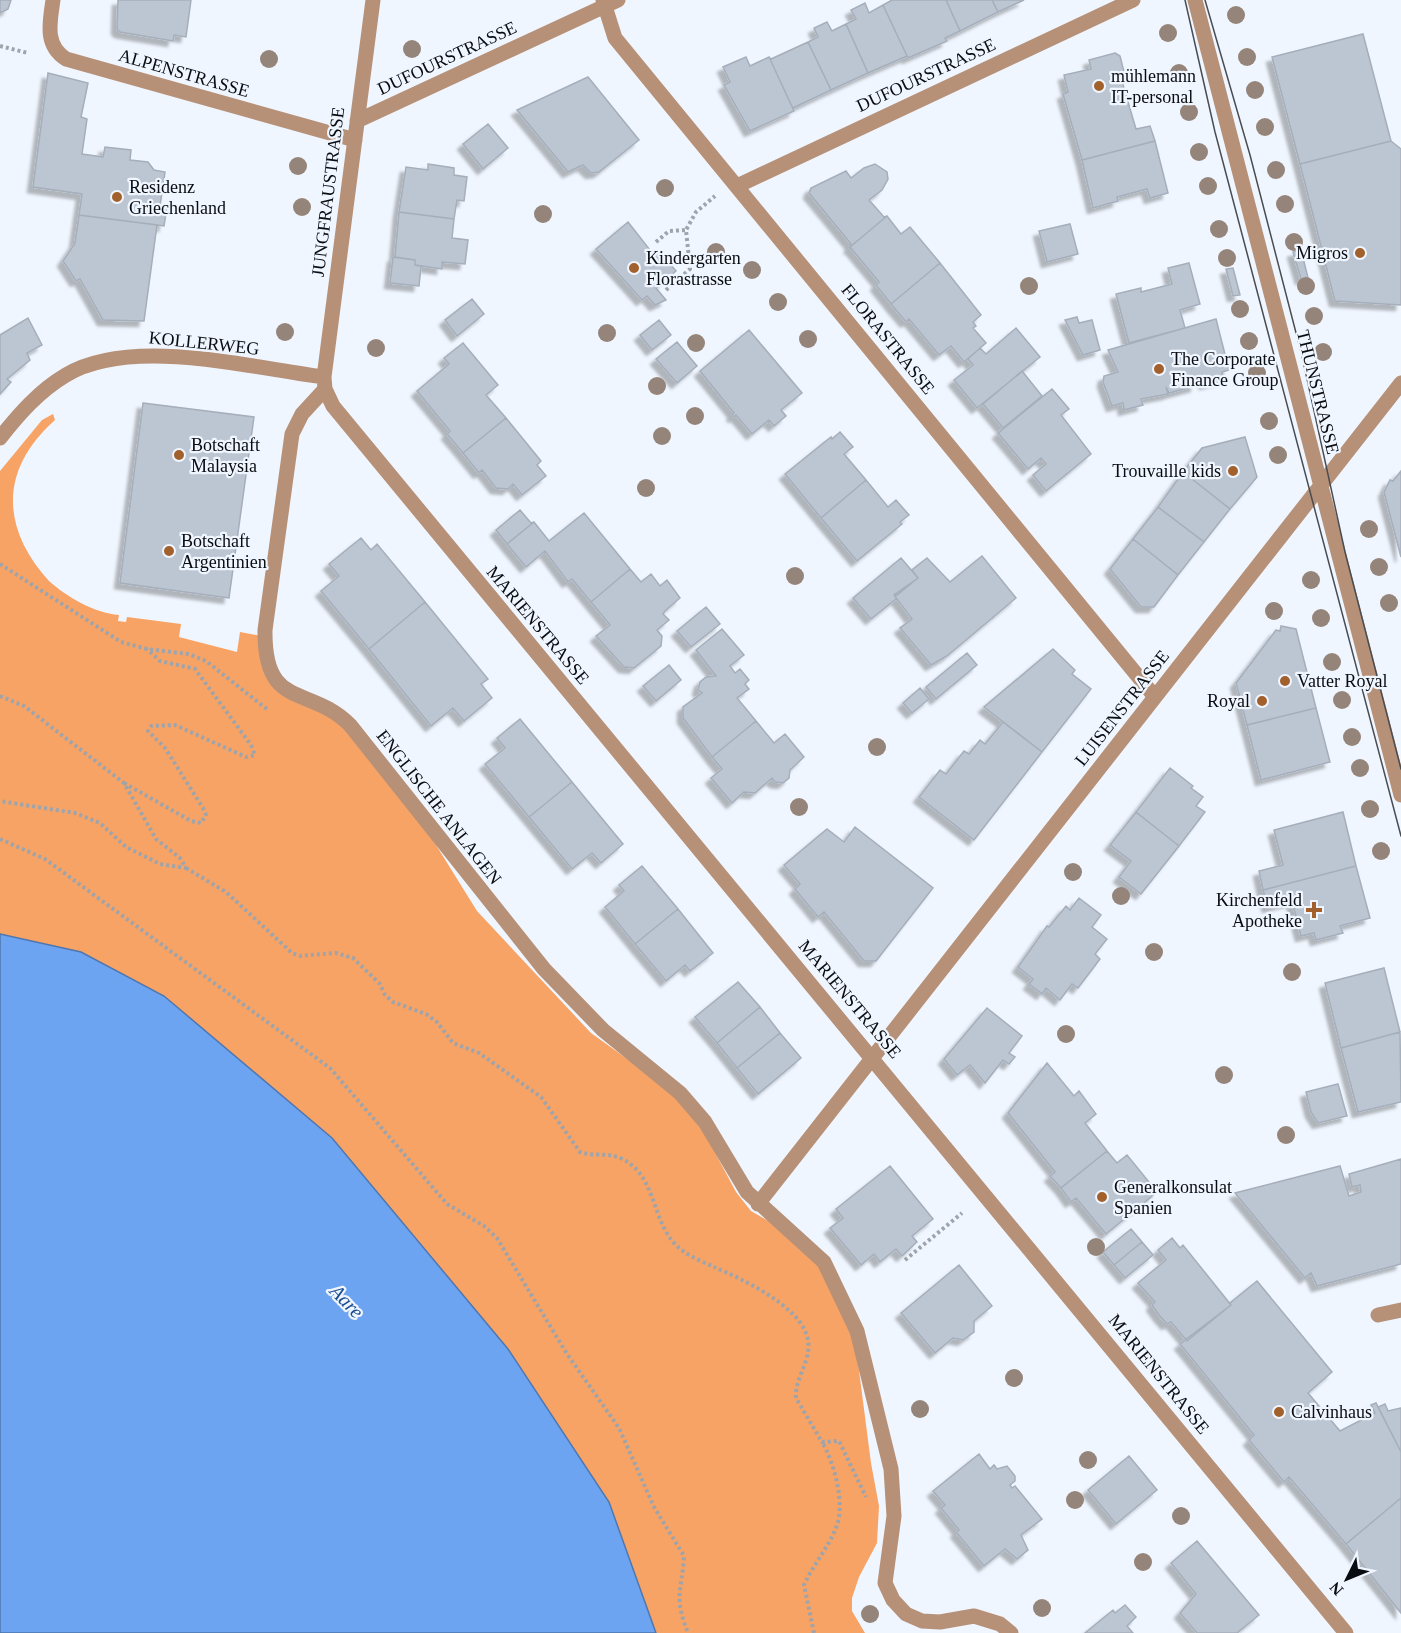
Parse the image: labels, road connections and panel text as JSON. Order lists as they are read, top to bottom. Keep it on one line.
{"streets":{"street":["DUFOURSTRASSE","ALPENSTRASSE","JUNGFRAUSTRASSE","FLORASTRASSE","KOLLERWEG","THUNSTRASSE","MARIENSTRASSE","LUISENSTRASSE","ENGLISCHE ANLAGEN"]},"crossings":[["DUFOURSTRASSE","JUNGFRAUSTRASSE"],["DUFOURSTRASSE","FLORASTRASSE"],["ALPENSTRASSE","JUNGFRAUSTRASSE"],["JUNGFRAUSTRASSE","KOLLERWEG"],["JUNGFRAUSTRASSE","MARIENSTRASSE"],["JUNGFRAUSTRASSE","ENGLISCHE ANLAGEN"],["FLORASTRASSE","LUISENSTRASSE"],["KOLLERWEG","MARIENSTRASSE"],["KOLLERWEG","ENGLISCHE ANLAGEN"],["THUNSTRASSE","LUISENSTRASSE"],["MARIENSTRASSE","LUISENSTRASSE"],["MARIENSTRASSE","ENGLISCHE ANLAGEN"]],"water":["Aare"],"places":{"other":["mühlemann IT-personal","Residenz Griechenland","Migros","Kindergarten Florastrasse","The Corporate Finance Group","Botschaft Malaysia","Trouvaille kids","Botschaft Argentinien","Vatter Royal","Royal","Generalkonsulat Spanien","Calvinhaus"],"health":["Kirchenfeld Apotheke"]},"north":"bottom left"}
